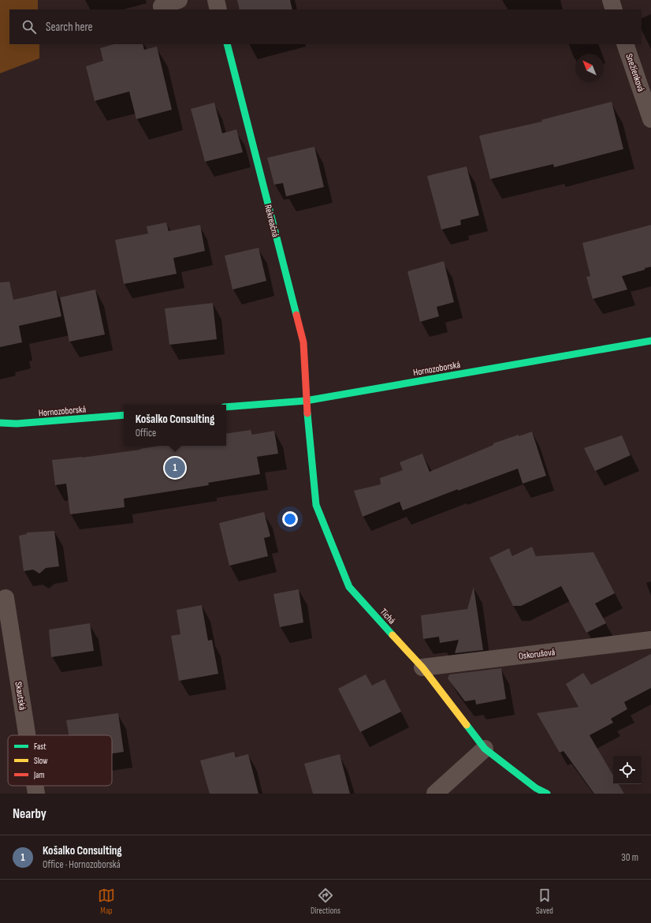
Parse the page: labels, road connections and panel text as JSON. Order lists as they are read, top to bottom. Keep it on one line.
{"streets":{"street":["Snežienková","Rekreačná","Hornozoborská","Tichá","Oskorušová","Skautská"]},"crossings":[["Rekreačná","Hornozoborská"],["Rekreačná","Tichá"],["Hornozoborská","Tichá"],["Tichá","Oskorušová"]],"legend":["Fast","Slow","Jam"],"north":"top left","page":{"search":"Search here","popup":["Košalko Consulting","Office"],"pins":"1","heading":"Nearby","list":[{"mark":"1","name":"Košalko Consulting","note":"Office · Hornozoborská","value":"30 m"}],"nav":["Map","Directions","Saved"]}}
